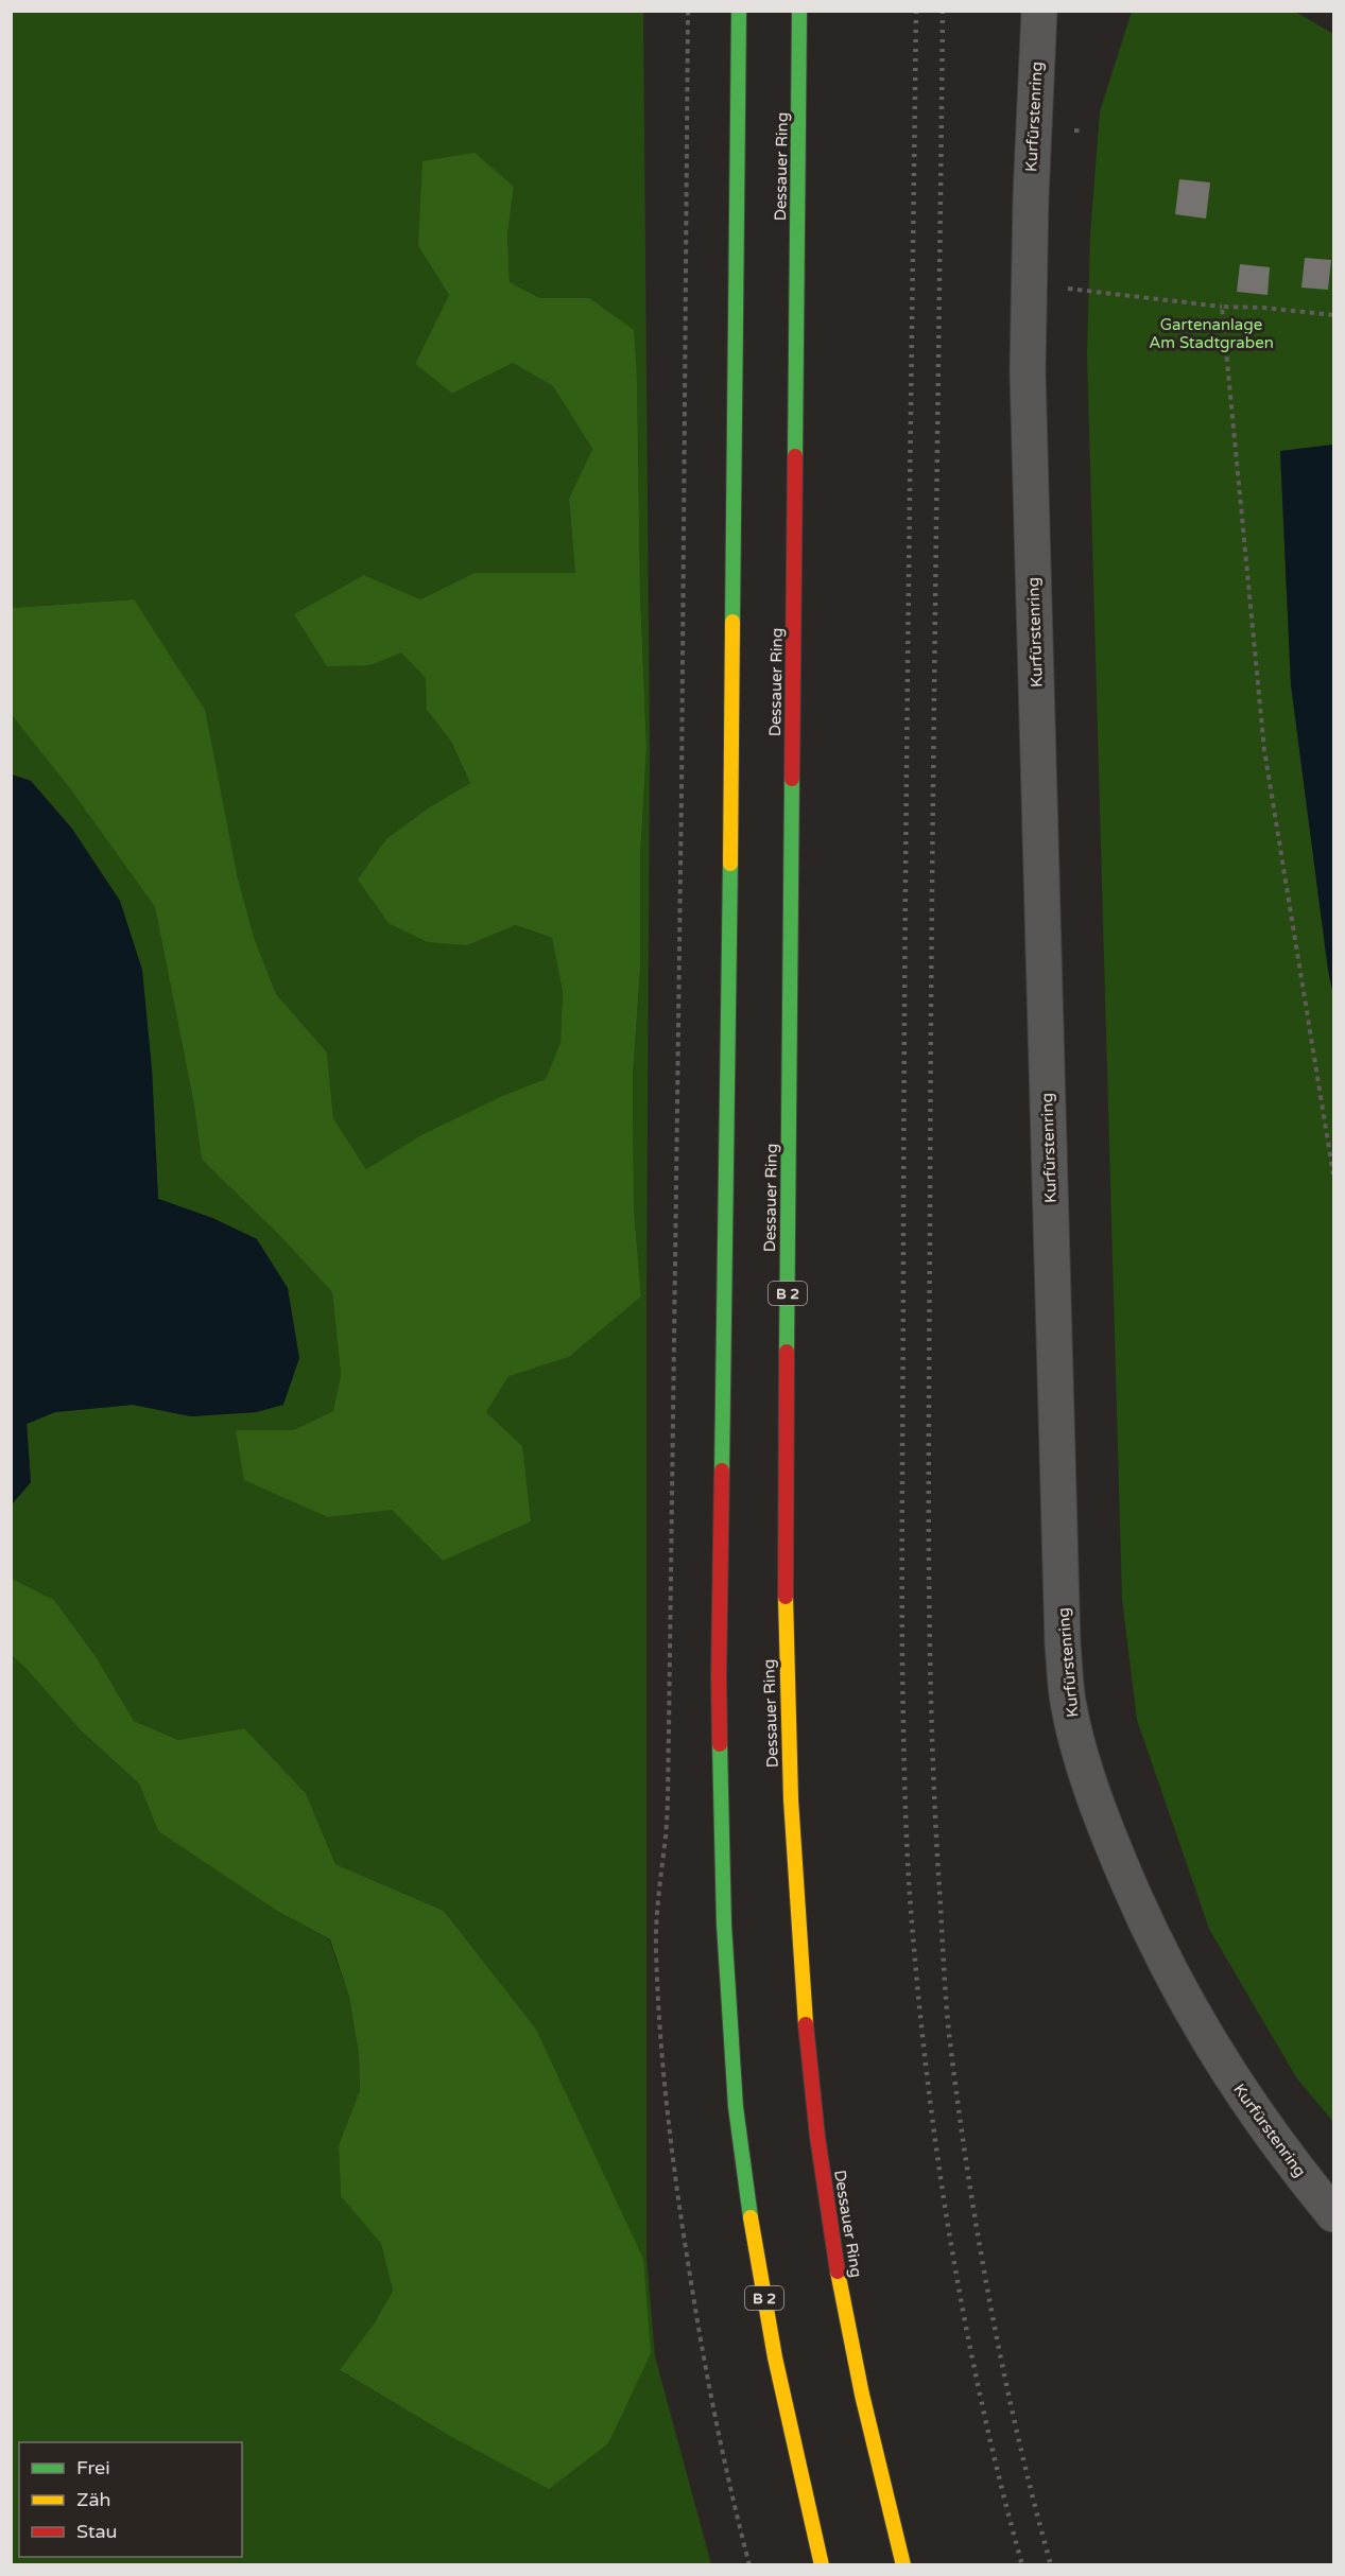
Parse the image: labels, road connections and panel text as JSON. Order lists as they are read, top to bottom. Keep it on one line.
{"streets":{"main road":["Dessauer Ring","B 2"],"street":["Kurfürstenring"]},"parks":["Gartenanlage Am Stadtgraben"],"legend":["Frei","Zäh","Stau"]}
